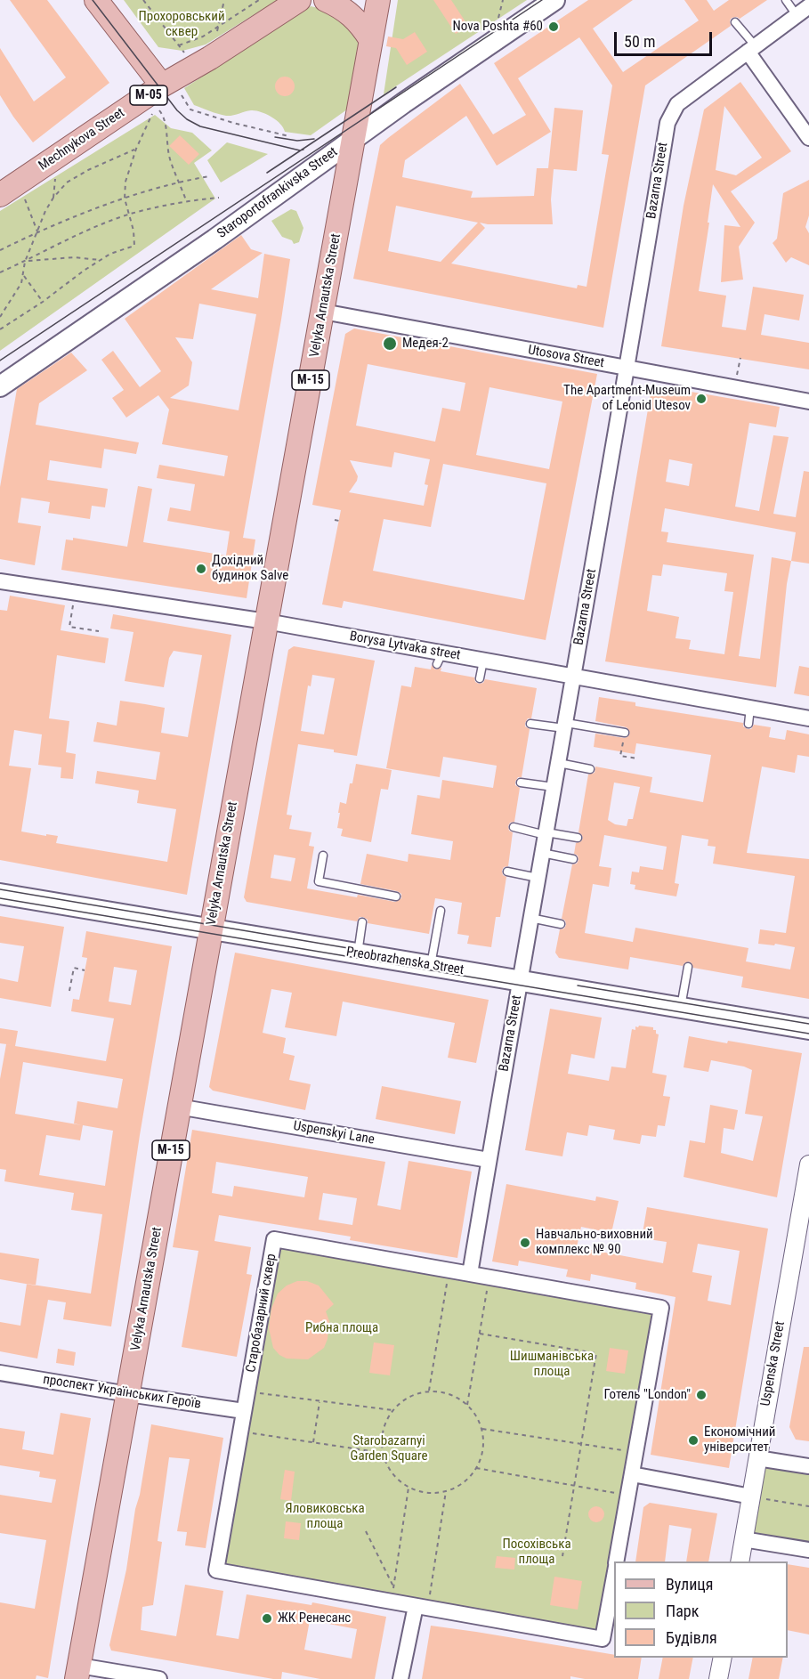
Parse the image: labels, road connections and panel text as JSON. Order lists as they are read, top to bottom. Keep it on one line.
{"streets":{"main road":["М-05","Mechnykova Street","Staroportofrankivska Street","Velyka Arnautska Street","М-15","Preobrazhenska Street"],"street":["Bazarna Street","Utosova Street","Borysa Lytvaka street","Uspenskyi Lane","Старобазарний сквер","Uspenska Street","проспект Українських Героїв"]},"crossings":[["Bazarna Street","Utosova Street"],["Bazarna Street","Borysa Lytvaka street"],["Bazarna Street","Preobrazhenska Street"],["Bazarna Street","Uspenskyi Lane"],["Bazarna Street","Старобазарний сквер"],["Staroportofrankivska Street","Velyka Arnautska Street"],["Velyka Arnautska Street","Utosova Street"],["Velyka Arnautska Street","Borysa Lytvaka street"],["Velyka Arnautska Street","Preobrazhenska Street"],["Velyka Arnautska Street","Uspenskyi Lane"],["Velyka Arnautska Street","проспект Українських Героїв"],["Старобазарний сквер","проспект Українських Героїв"]],"parks":["Прохоровський сквер","Рибна площа","Шишманівська площа","Starobazarnyi Garden Square","Яловиковська площа","Посохівська площа"],"places":["Nova Poshta #60","Медея-2","The Apartment-Museum of Leonid Utesov","Дохідний будинок Salve","Навчально-виховний комплекс № 90","Готель \"London\"","Економічний університет","ЖК Ренесанс"],"legend":["Вулиця","Парк","Будівля"],"scale_bar":"50 m"}
